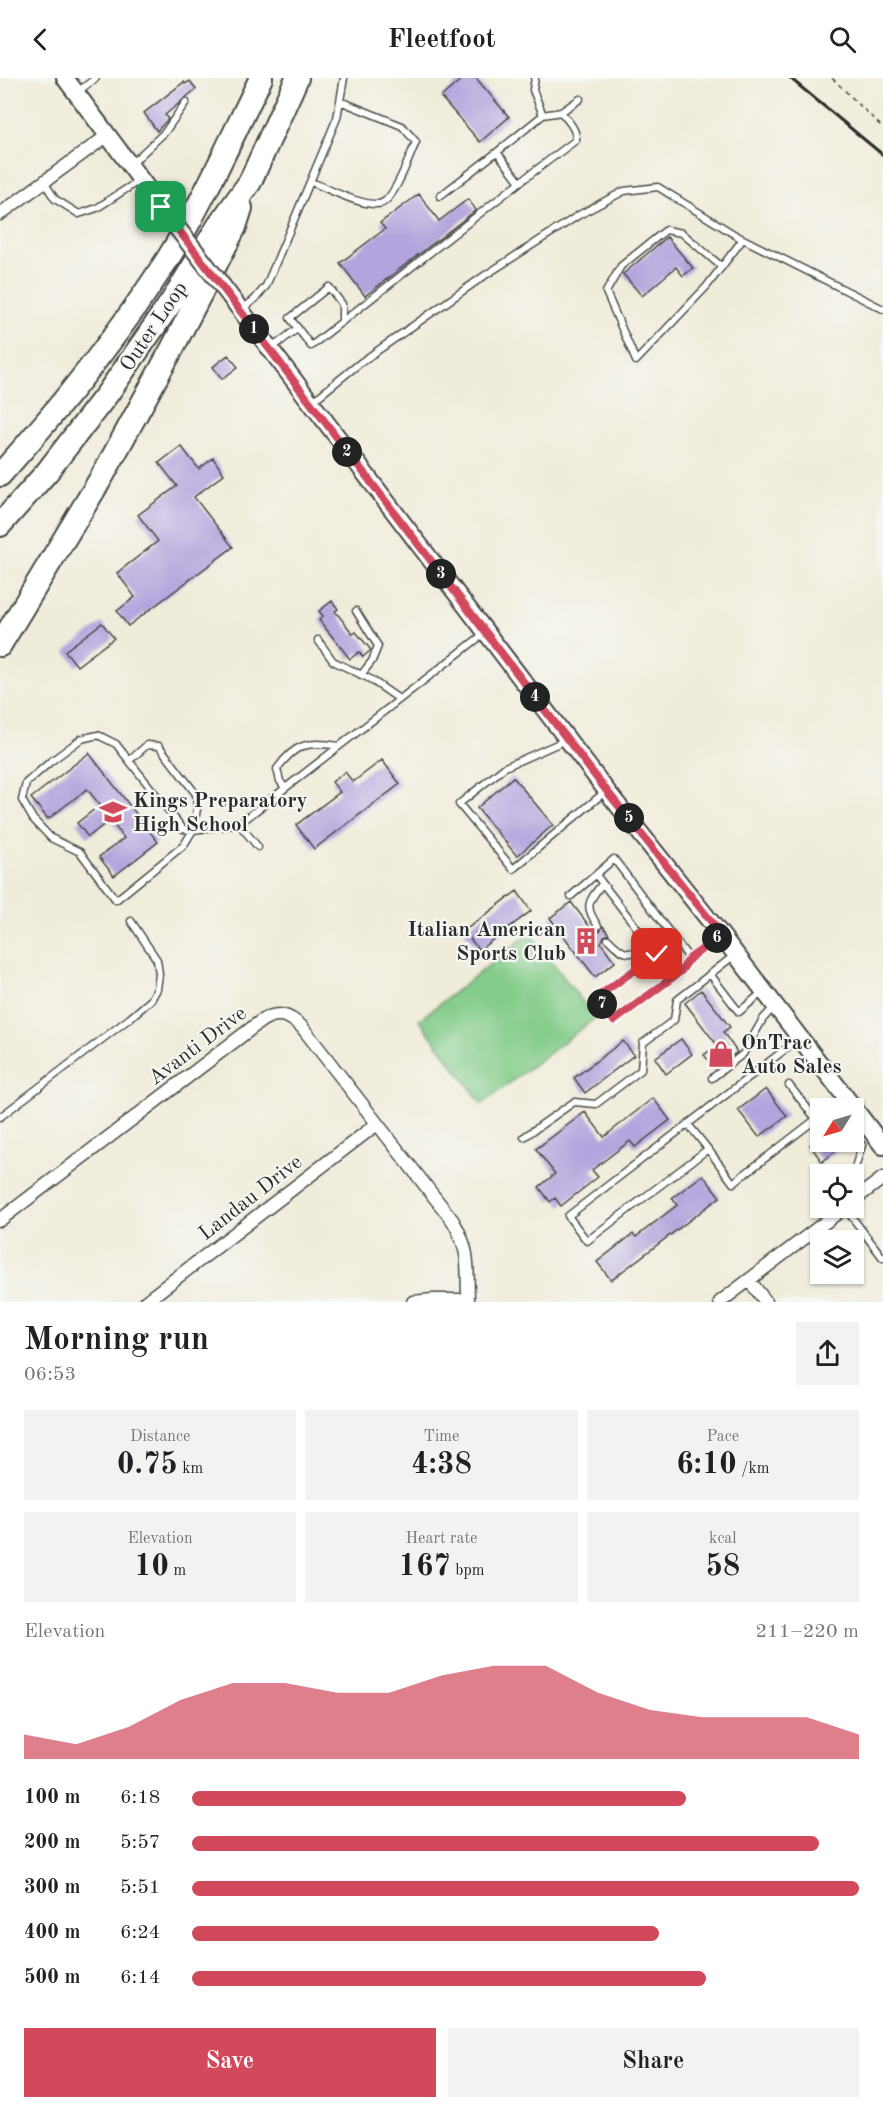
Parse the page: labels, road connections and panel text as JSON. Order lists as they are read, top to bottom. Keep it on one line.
{"streets":{"highway":["Outer Loop"],"street":["Avanti Drive","Landau Drive"]},"crossings":[["Avanti Drive","Landau Drive"]],"places":{"school or university":["Kings Preparatory High School"],"building":["Italian American Sports Club"],"shop":["OnTrac Auto Sales"]},"north":"bottom left","page":{"header":"Fleetfoot","pins":["1","2","3","4","5","6","7"],"heading":["Morning run","06:53"],"stats":[["Distance","0.75 km"],["Time","4:38"],["Pace","6:10 /km"],["Elevation","10 m"],["Heart rate","167 bpm"],["kcal","58"]],"chart":["Elevation","211–220 m"],"list":[{"name":"100 m","note":"6:18"},{"name":"200 m","note":"5:57"},{"name":"300 m","note":"5:51"},{"name":"400 m","note":"6:24"},{"name":"500 m","note":"6:14"}],"buttons":["Save","Share"]}}
